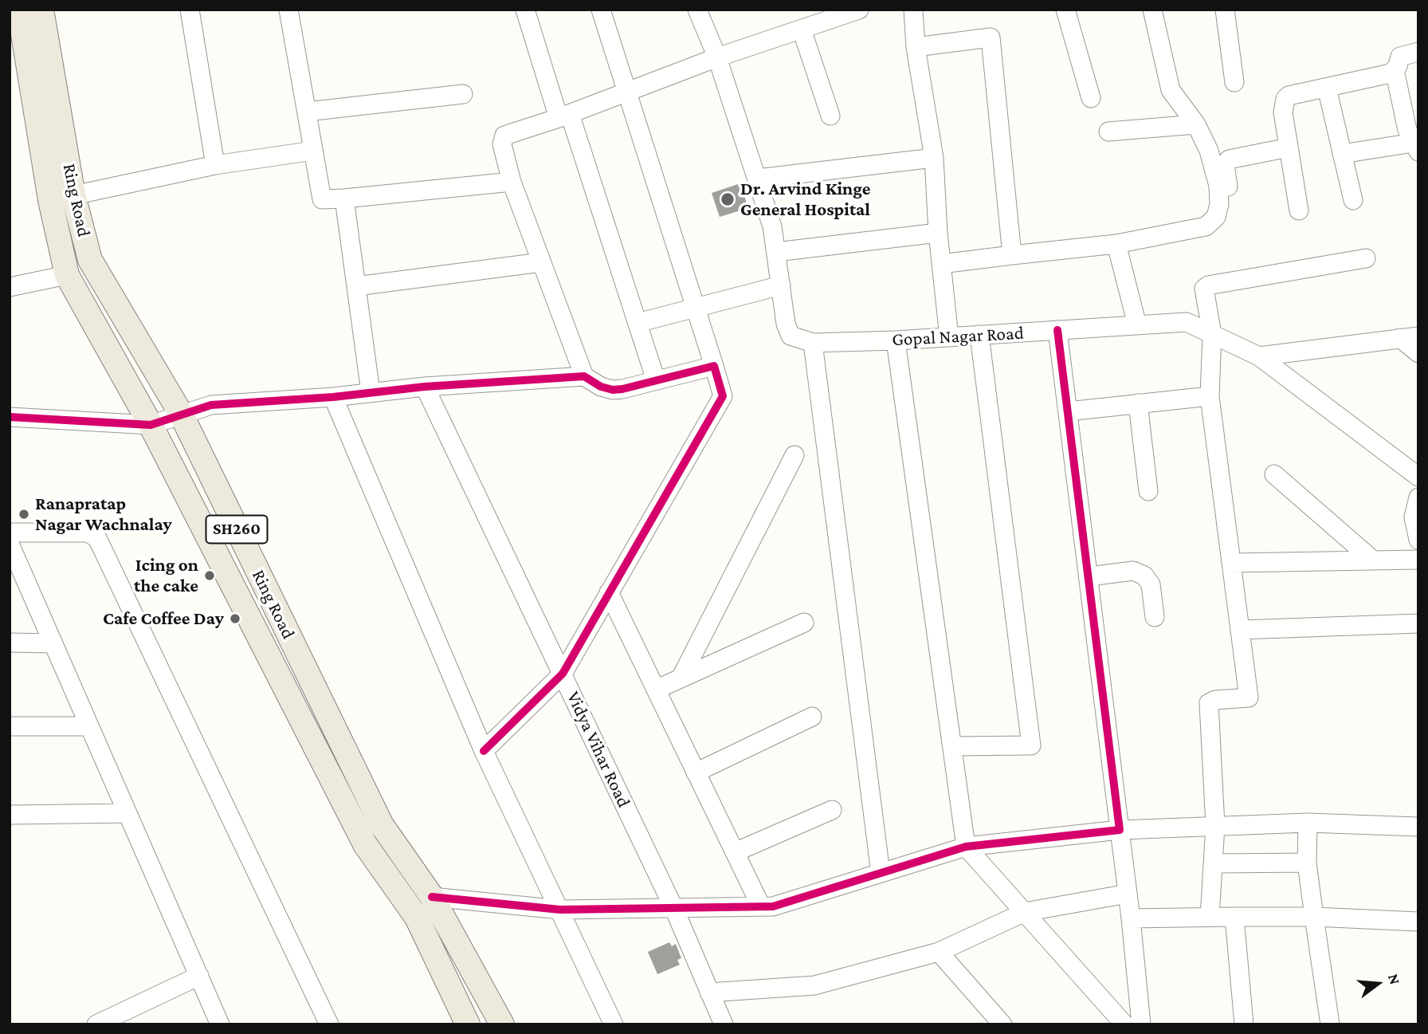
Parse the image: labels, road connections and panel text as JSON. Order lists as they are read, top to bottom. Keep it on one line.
{"streets":{"main road":["Ring Road","SH260"],"street":["Gopal Nagar Road","Vidya Vihar Road"]},"places":["Dr. Arvind Kinge General Hospital","Ranapratap Nagar Wachnalay","Icing on the cake","Cafe Coffee Day"],"north":"right"}
